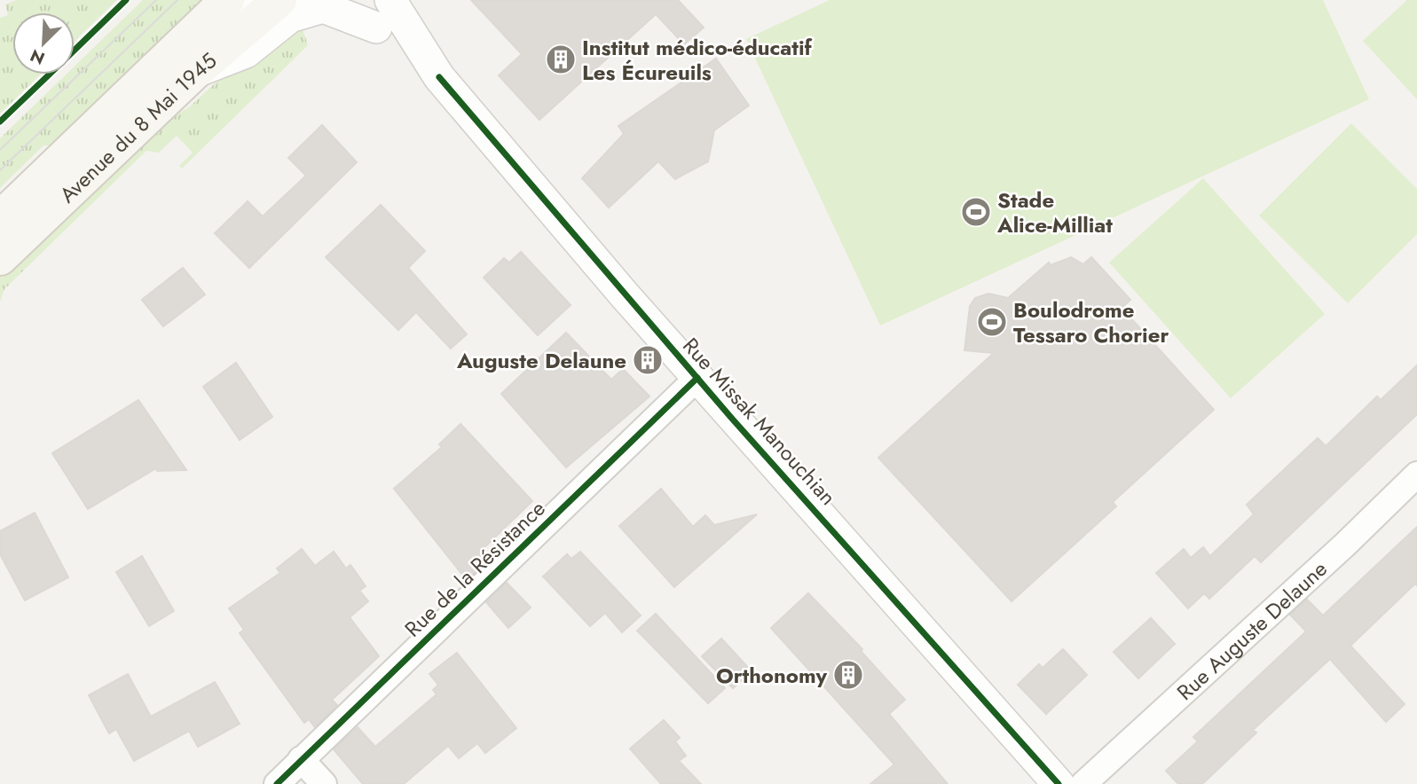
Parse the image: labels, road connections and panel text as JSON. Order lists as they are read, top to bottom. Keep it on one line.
{"streets":{"main road":["Avenue du 8 Mai 1945"],"street":["Rue Missak Manouchian","Rue de la Résistance","Rue Auguste Delaune"]},"crossings":[["Rue Missak Manouchian","Rue de la Résistance"]],"places":{"building":["Institut médico-éducatif Les Écureuils","Auguste Delaune","Orthonomy"],"sports":["Stade Alice-Milliat","Boulodrome Tessaro Chorier"]},"north":"bottom left"}
